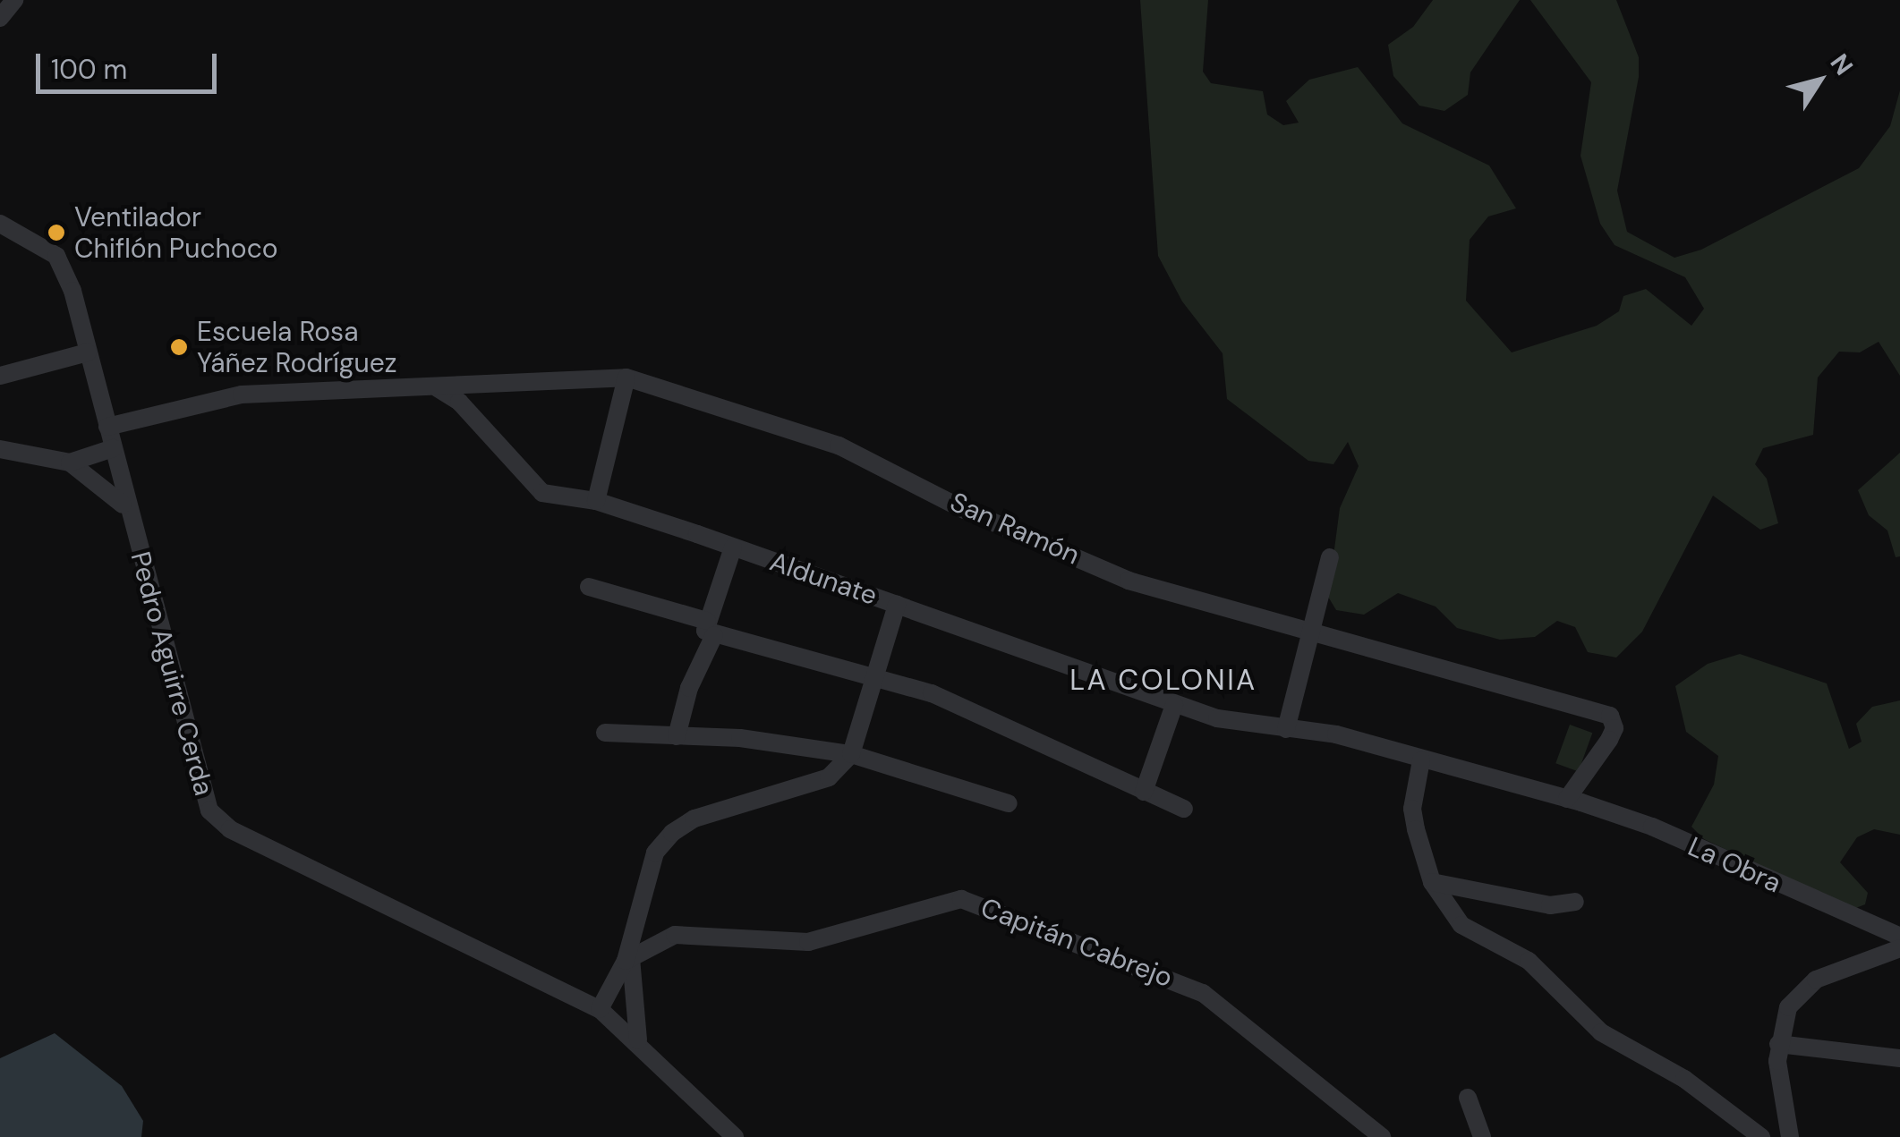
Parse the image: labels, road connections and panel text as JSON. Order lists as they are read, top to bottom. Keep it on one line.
{"streets":{"street":["San Ramón","Aldunate","Pedro Aguirre Cerda","La Obra","Capitán Cabrejo"]},"crossings":[["San Ramón","Aldunate"],["San Ramón","La Obra"],["Aldunate","La Obra"]],"districts":["LA COLONIA"],"places":["Ventilador Chiflón Puchoco","Escuela Rosa Yáñez Rodríguez"],"scale_bar":"100 m","north":"top right"}
